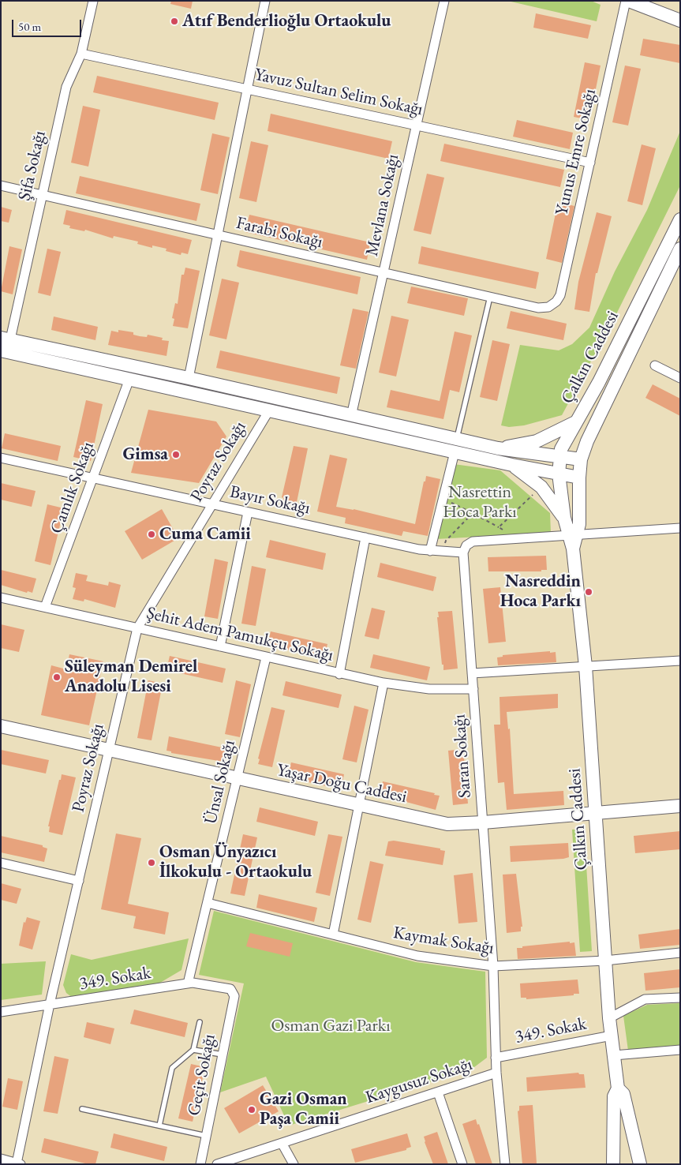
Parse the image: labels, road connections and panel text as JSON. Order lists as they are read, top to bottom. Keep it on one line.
{"streets":{"main road":["Çalkın Caddesi","Yaşar Doğu Caddesi"],"street":["Yavuz Sultan Selim Sokağı","Yunus Emre Sokağı","Şifa Sokağı","Mevlana Sokağı","Farabi Sokağı","Poyraz Sokağı","Çamlık Sokağı","Bayır Sokağı","Şehit Adem Pamukçu Sokağı","Saran Sokağı","Ünsal Sokağı","Kaymak Sokağı","349. Sokak","Geçit Sokağı","Kaygusuz Sokağı"]},"crossings":[["Yavuz Sultan Selim Sokağı","Yunus Emre Sokağı"],["Yavuz Sultan Selim Sokağı","Şifa Sokağı"],["Yavuz Sultan Selim Sokağı","Mevlana Sokağı"],["Yunus Emre Sokağı","Farabi Sokağı"],["Şifa Sokağı","Farabi Sokağı"],["Mevlana Sokağı","Farabi Sokağı"],["Çalkın Caddesi","Bayır Sokağı"],["Çalkın Caddesi","Yaşar Doğu Caddesi"],["Çalkın Caddesi","Kaymak Sokağı"],["Çalkın Caddesi","349. Sokak"],["Poyraz Sokağı","Bayır Sokağı"],["Poyraz Sokağı","Şehit Adem Pamukçu Sokağı"],["Poyraz Sokağı","Yaşar Doğu Caddesi"],["Poyraz Sokağı","349. Sokak"],["Çamlık Sokağı","Bayır Sokağı"],["Çamlık Sokağı","Şehit Adem Pamukçu Sokağı"],["Bayır Sokağı","Saran Sokağı"],["Şehit Adem Pamukçu Sokağı","Saran Sokağı"],["Şehit Adem Pamukçu Sokağı","Ünsal Sokağı"],["Saran Sokağı","Yaşar Doğu Caddesi"],["Saran Sokağı","Kaymak Sokağı"],["Saran Sokağı","349. Sokak"],["Saran Sokağı","Kaygusuz Sokağı"],["Ünsal Sokağı","Yaşar Doğu Caddesi"],["Ünsal Sokağı","Kaymak Sokağı"],["Ünsal Sokağı","349. Sokak"],["349. Sokak","Geçit Sokağı"]],"parks":["Nasrettin Hoca Parkı","Osman Gazi Parkı"],"places":["Atıf Benderlioğlu Ortaokulu","Gimsa","Cuma Camii","Nasreddin Hoca Parkı","Süleyman Demirel Anadolu Lisesi","Osman Ünyazıcı İlkokulu - Ortaokulu","Gazi Osman Paşa Camii"],"scale_bar":"50 m"}
